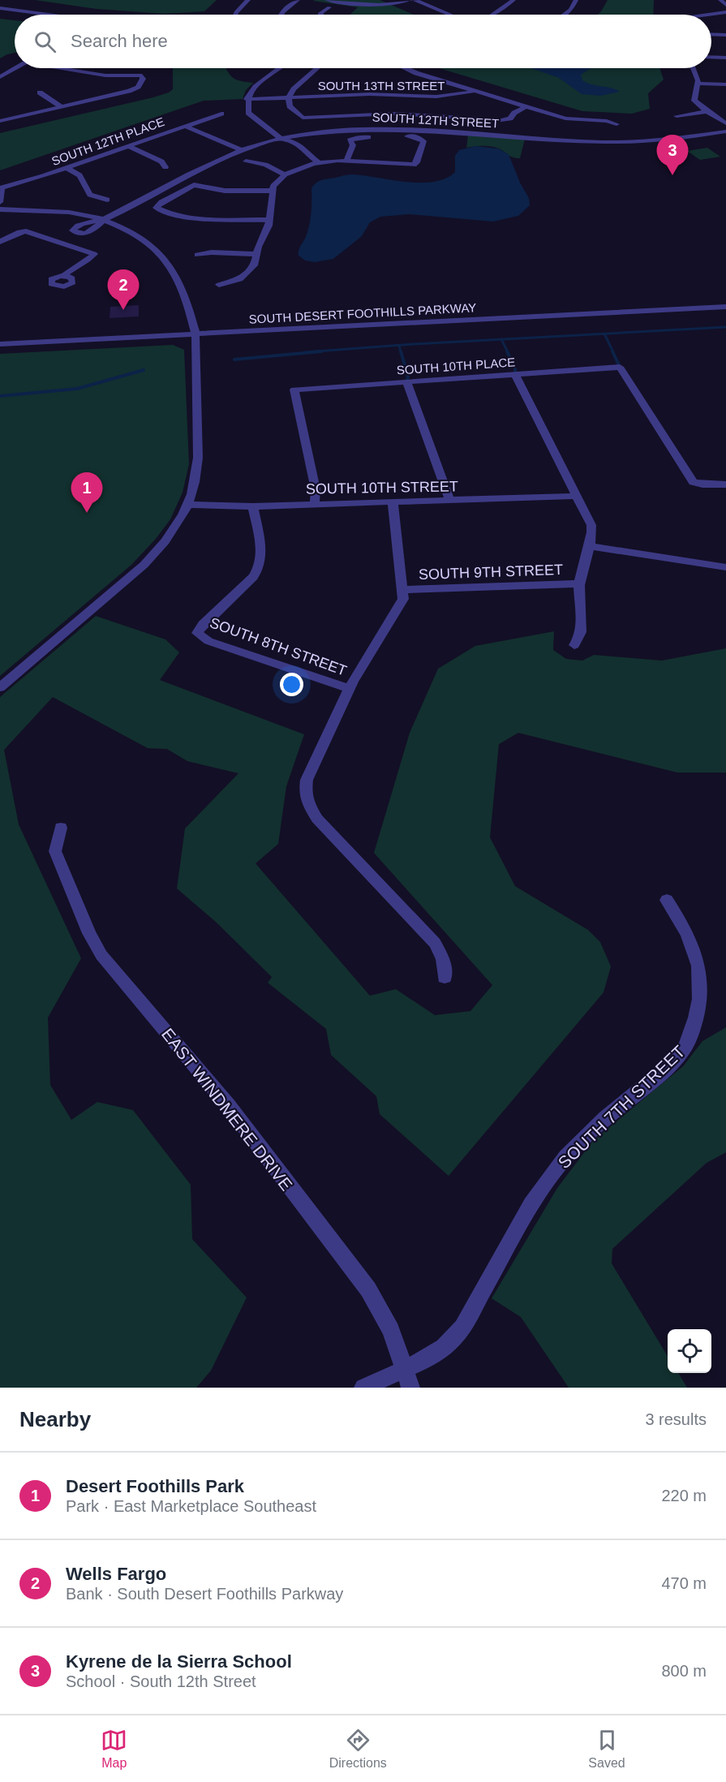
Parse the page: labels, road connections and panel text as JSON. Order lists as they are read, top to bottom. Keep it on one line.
{"streets":{"street":["SOUTH 13TH STREET","SOUTH 12TH STREET","SOUTH 12TH PLACE","SOUTH DESERT FOOTHILLS PARKWAY","SOUTH 10TH PLACE","SOUTH 10TH STREET","SOUTH 9TH STREET","SOUTH 8TH STREET","SOUTH 7TH STREET","EAST WINDMERE DRIVE"]},"crossings":[["SOUTH 10TH PLACE","SOUTH 10TH STREET"],["SOUTH 10TH STREET","SOUTH 8TH STREET"],["SOUTH 7TH STREET","EAST WINDMERE DRIVE"]],"page":{"search":"Search here","pins":["3","2","1"],"heading":["Nearby","3 results"],"list":[{"mark":"1","name":"Desert Foothills Park","note":"Park · East Marketplace Southeast","value":"220 m"},{"mark":"2","name":"Wells Fargo","note":"Bank · South Desert Foothills Parkway","value":"470 m"},{"mark":"3","name":"Kyrene de la Sierra School","note":"School · South 12th Street","value":"800 m"}],"nav":["Map","Directions","Saved"]}}
